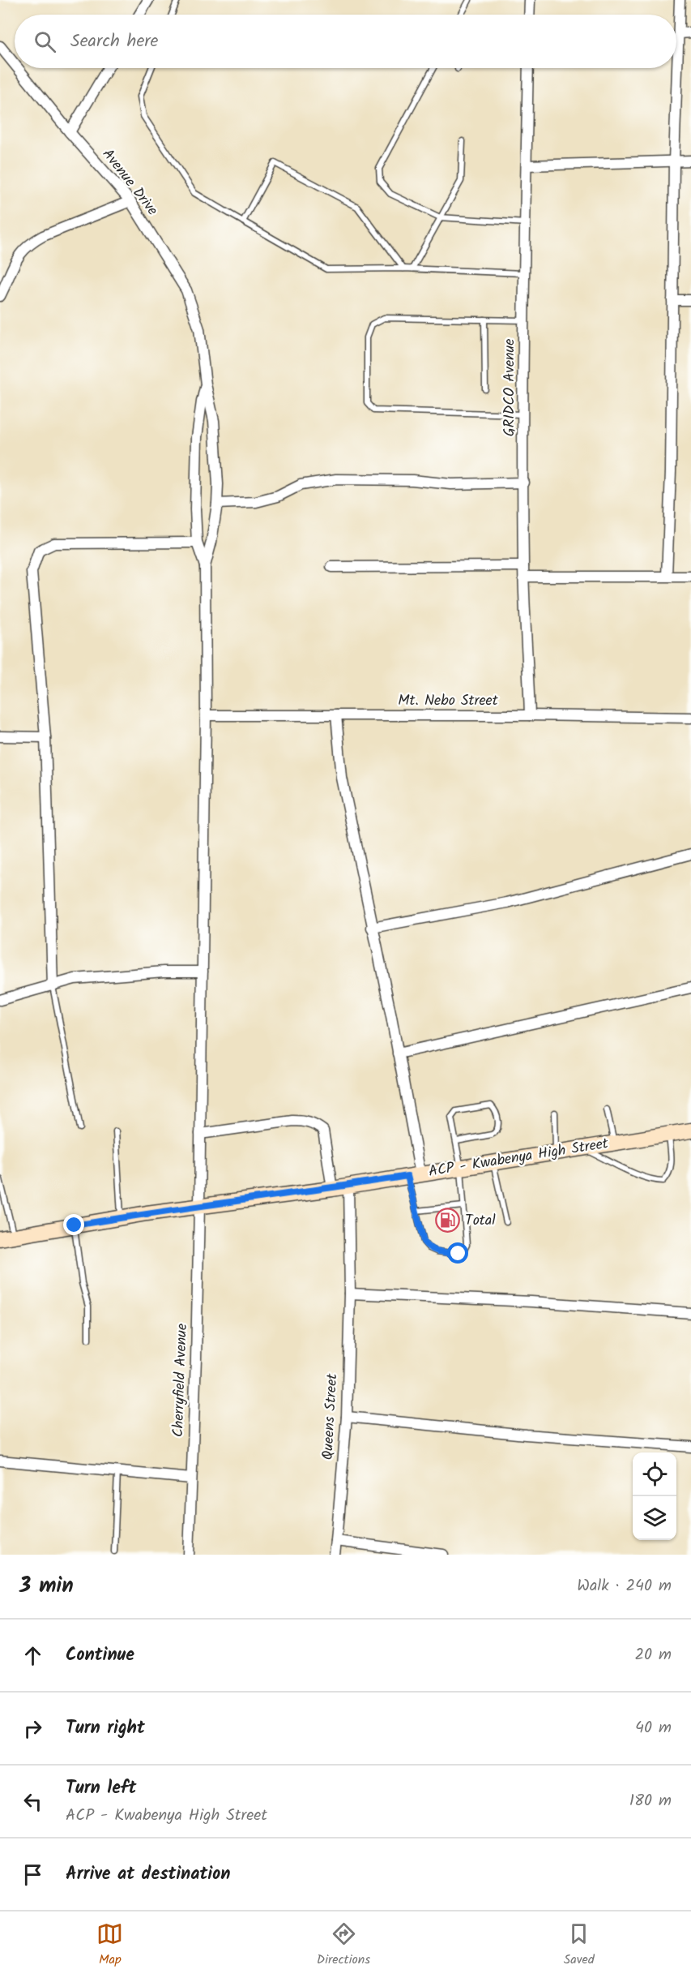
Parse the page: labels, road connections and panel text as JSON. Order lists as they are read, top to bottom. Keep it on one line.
{"streets":{"main road":["ACP - Kwabenya High Street"],"street":["Avenue Drive","GRIDCO Avenue","Mt. Nebo Street","Cherryfield Avenue","Queens Street"]},"crossings":[["GRIDCO Avenue","Mt. Nebo Street"],["Mt. Nebo Street","Cherryfield Avenue"],["ACP - Kwabenya High Street","Cherryfield Avenue"],["ACP - Kwabenya High Street","Queens Street"]],"places":{"fuel station":["Total"]},"page":{"search":"Search here","heading":["3 min","Walk · 240 m"],"list":[["Continue","20 m"],["Turn right","40 m"],["Turn left","ACP - Kwabenya High Street","180 m"],"Arrive at destination"],"nav":["Map","Directions","Saved"]}}
